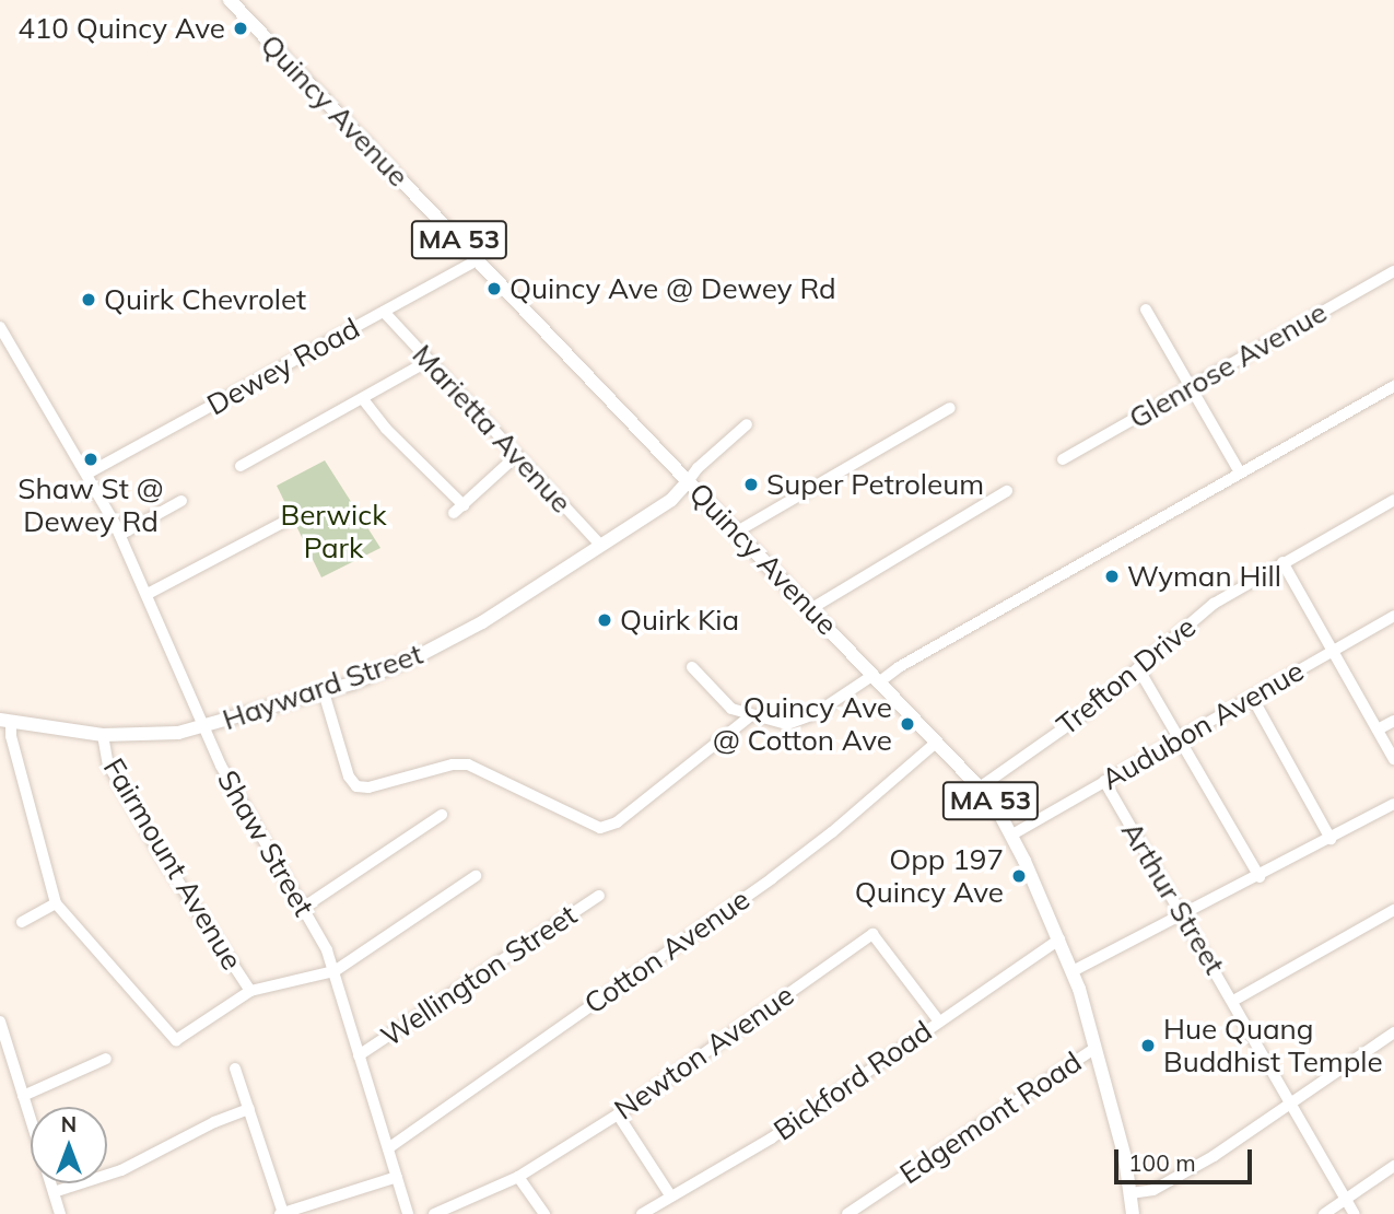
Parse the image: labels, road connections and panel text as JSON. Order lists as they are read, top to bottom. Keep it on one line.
{"streets":{"main road":["Quincy Avenue","MA 53","Hayward Street"],"street":["Glenrose Avenue","Dewey Road","Marietta Avenue","Trefton Drive","Audubon Avenue","Shaw Street","Fairmount Avenue","Arthur Street","Cotton Avenue","Wellington Street","Newton Avenue","Bickford Road","Edgemont Road"]},"crossings":[["Quincy Avenue","Dewey Road"],["Quincy Avenue","Trefton Drive"],["Quincy Avenue","Hayward Street"],["Quincy Avenue","Audubon Avenue"],["Quincy Avenue","Cotton Avenue"],["Quincy Avenue","Bickford Road"],["Quincy Avenue","Edgemont Road"],["Dewey Road","Marietta Avenue"],["Dewey Road","Shaw Street"],["Marietta Avenue","Hayward Street"],["Hayward Street","Shaw Street"],["Hayward Street","Fairmount Avenue"],["Audubon Avenue","Arthur Street"],["Shaw Street","Cotton Avenue"],["Shaw Street","Wellington Street"],["Newton Avenue","Bickford Road"]],"parks":["Berwick Park"],"places":["410 Quincy Ave","Quincy Ave @ Dewey Rd","Quirk Chevrolet","Shaw St @ Dewey Rd","Super Petroleum","Wyman Hill","Quirk Kia","Quincy Ave @ Cotton Ave","Opp 197 Quincy Ave","Hue Quang Buddhist Temple"],"scale_bar":"100 m","north":"top"}
